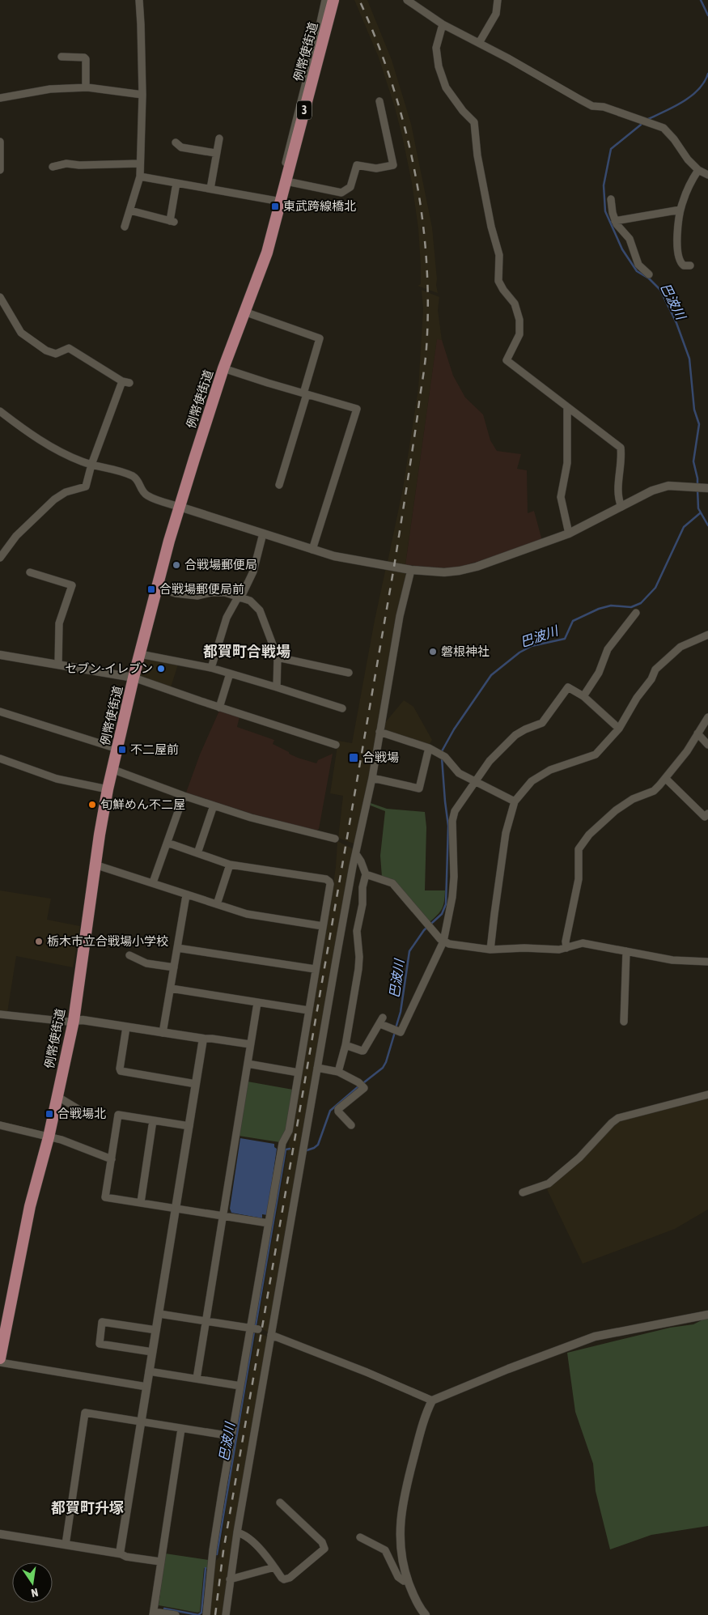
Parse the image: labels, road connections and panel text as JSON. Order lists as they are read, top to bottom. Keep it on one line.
{"streets":{"main road":["例幣使街道","3"]},"districts":["都賀町合戦場","都賀町升塚"],"water":["巴波川"],"places":{"transit":["東武跨線橋北","合戦場郵便局前","不二屋前","合戦場","合戦場北"],"other":["合戦場郵便局","磐根神社","セブン-イレブン","旬鮮めん不二屋","栃木市立合戦場小学校"]},"north":"bottom"}
